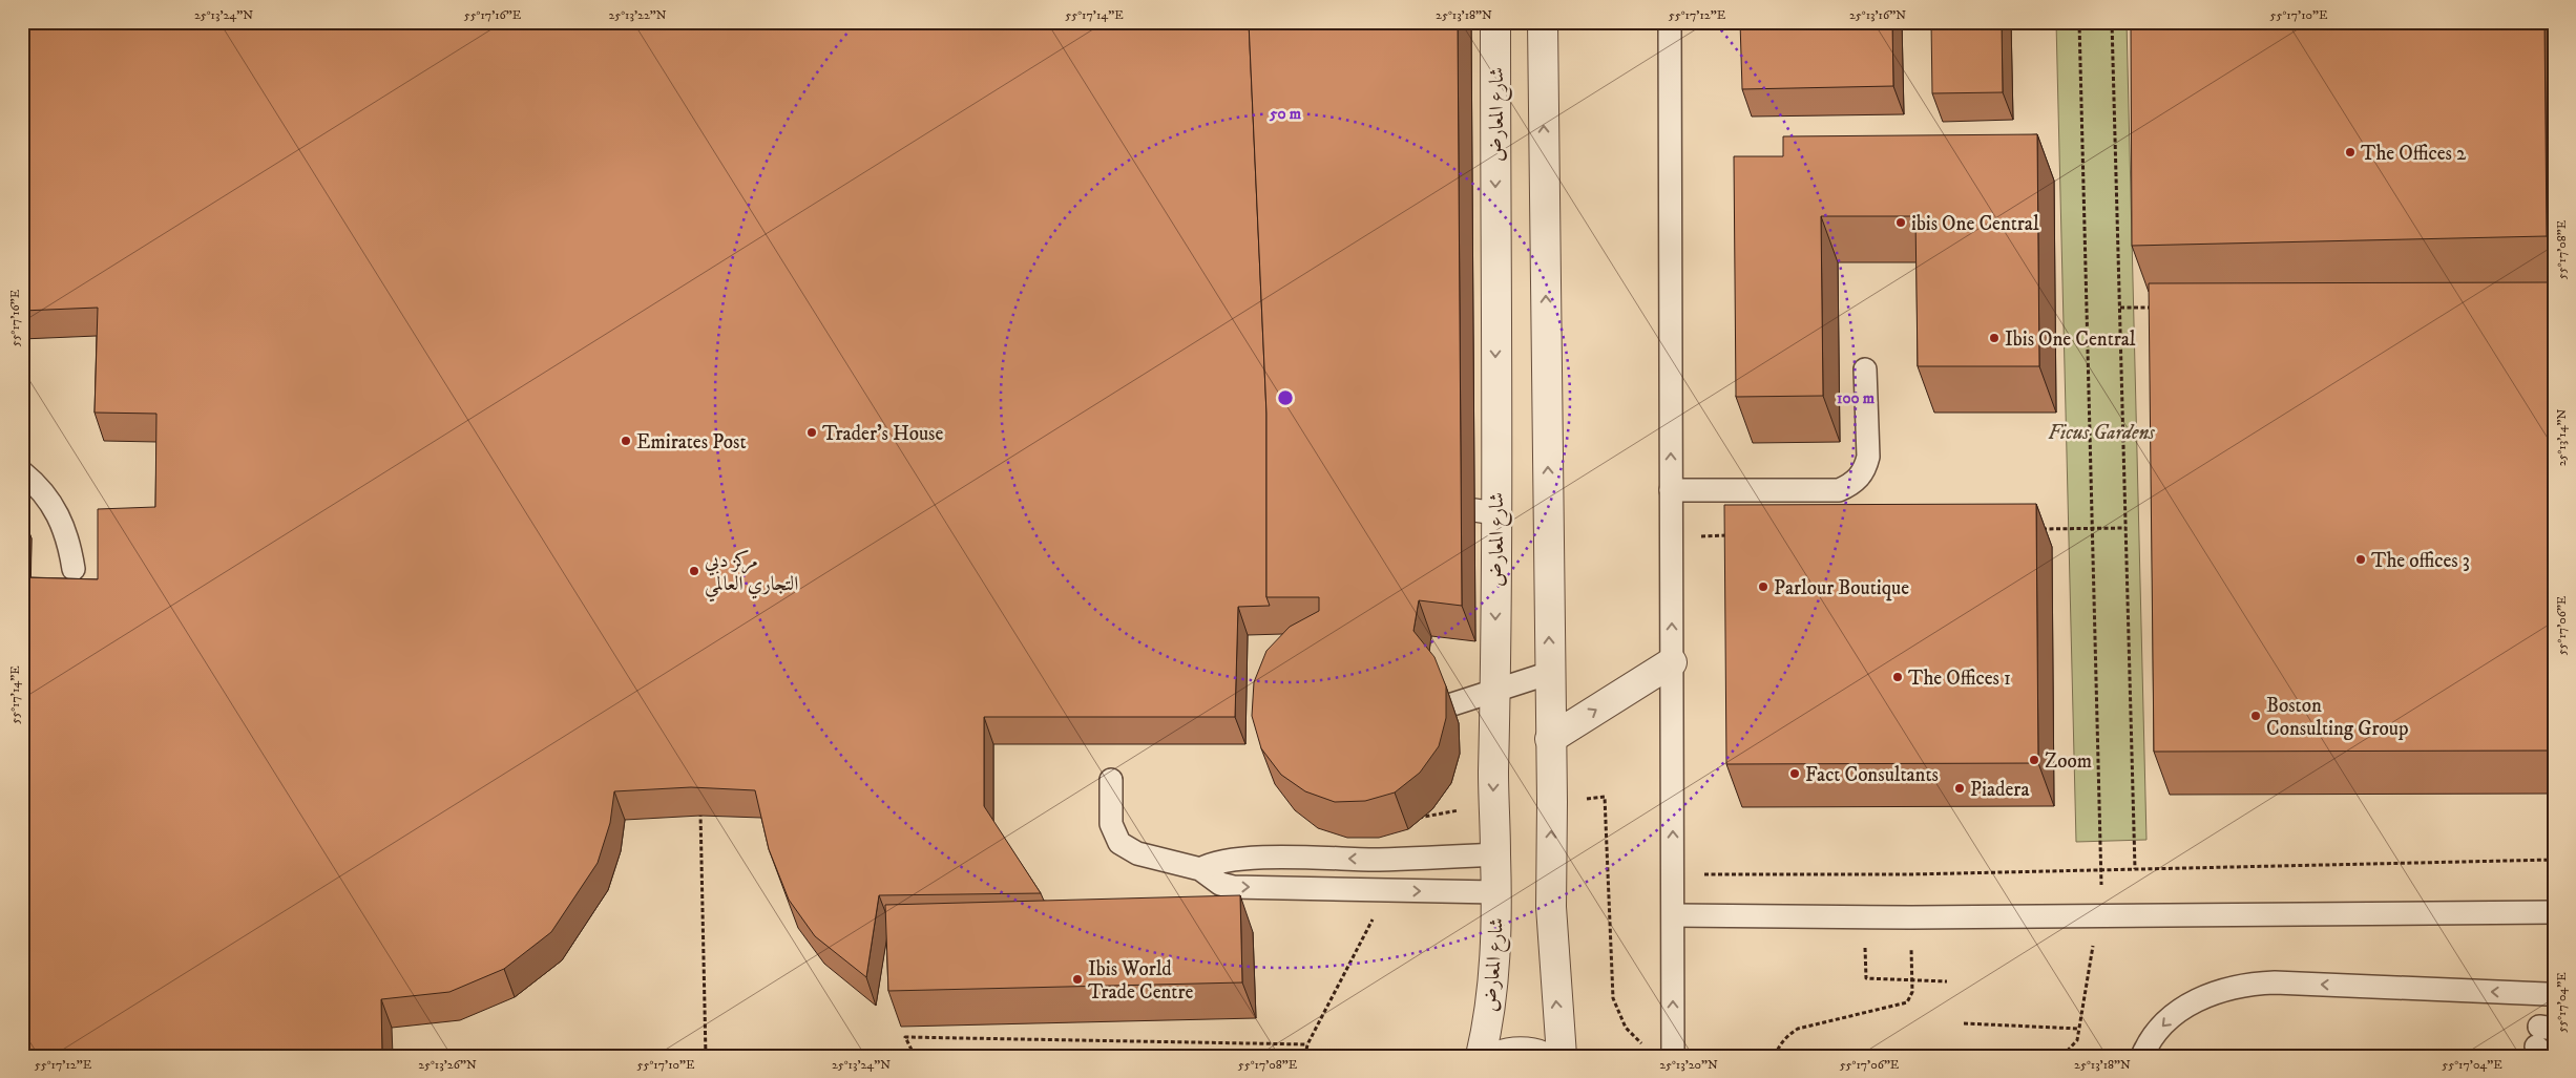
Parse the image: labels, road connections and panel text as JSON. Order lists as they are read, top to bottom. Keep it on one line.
{"streets":{"street":["شارع المعارض"]},"parks":["Ficus Gardens"],"places":["The Offices 2","ibis One Central","Ibis One Central","Trader’s House","Emirates Post","The offices 3","مركز دبي التجاري العالمي","Parlour Boutique","The Offices 1","Boston Consulting Group","Zoom","Fact Consultants","Piadera","Ibis World Trade Centre"],"coordinates":["25°13'24\"N","55°17'16\"E","25°13'22\"N","55°17'14\"E","25°13'18\"N","55°17'12\"E","25°13'16\"N","55°17'10\"E","55°17'08\"E","25°13'14\"N","55°17'06\"E","55°17'04\"E","25°13'26\"N","25°13'20\"N"],"rings":["50 m","100 m"]}
